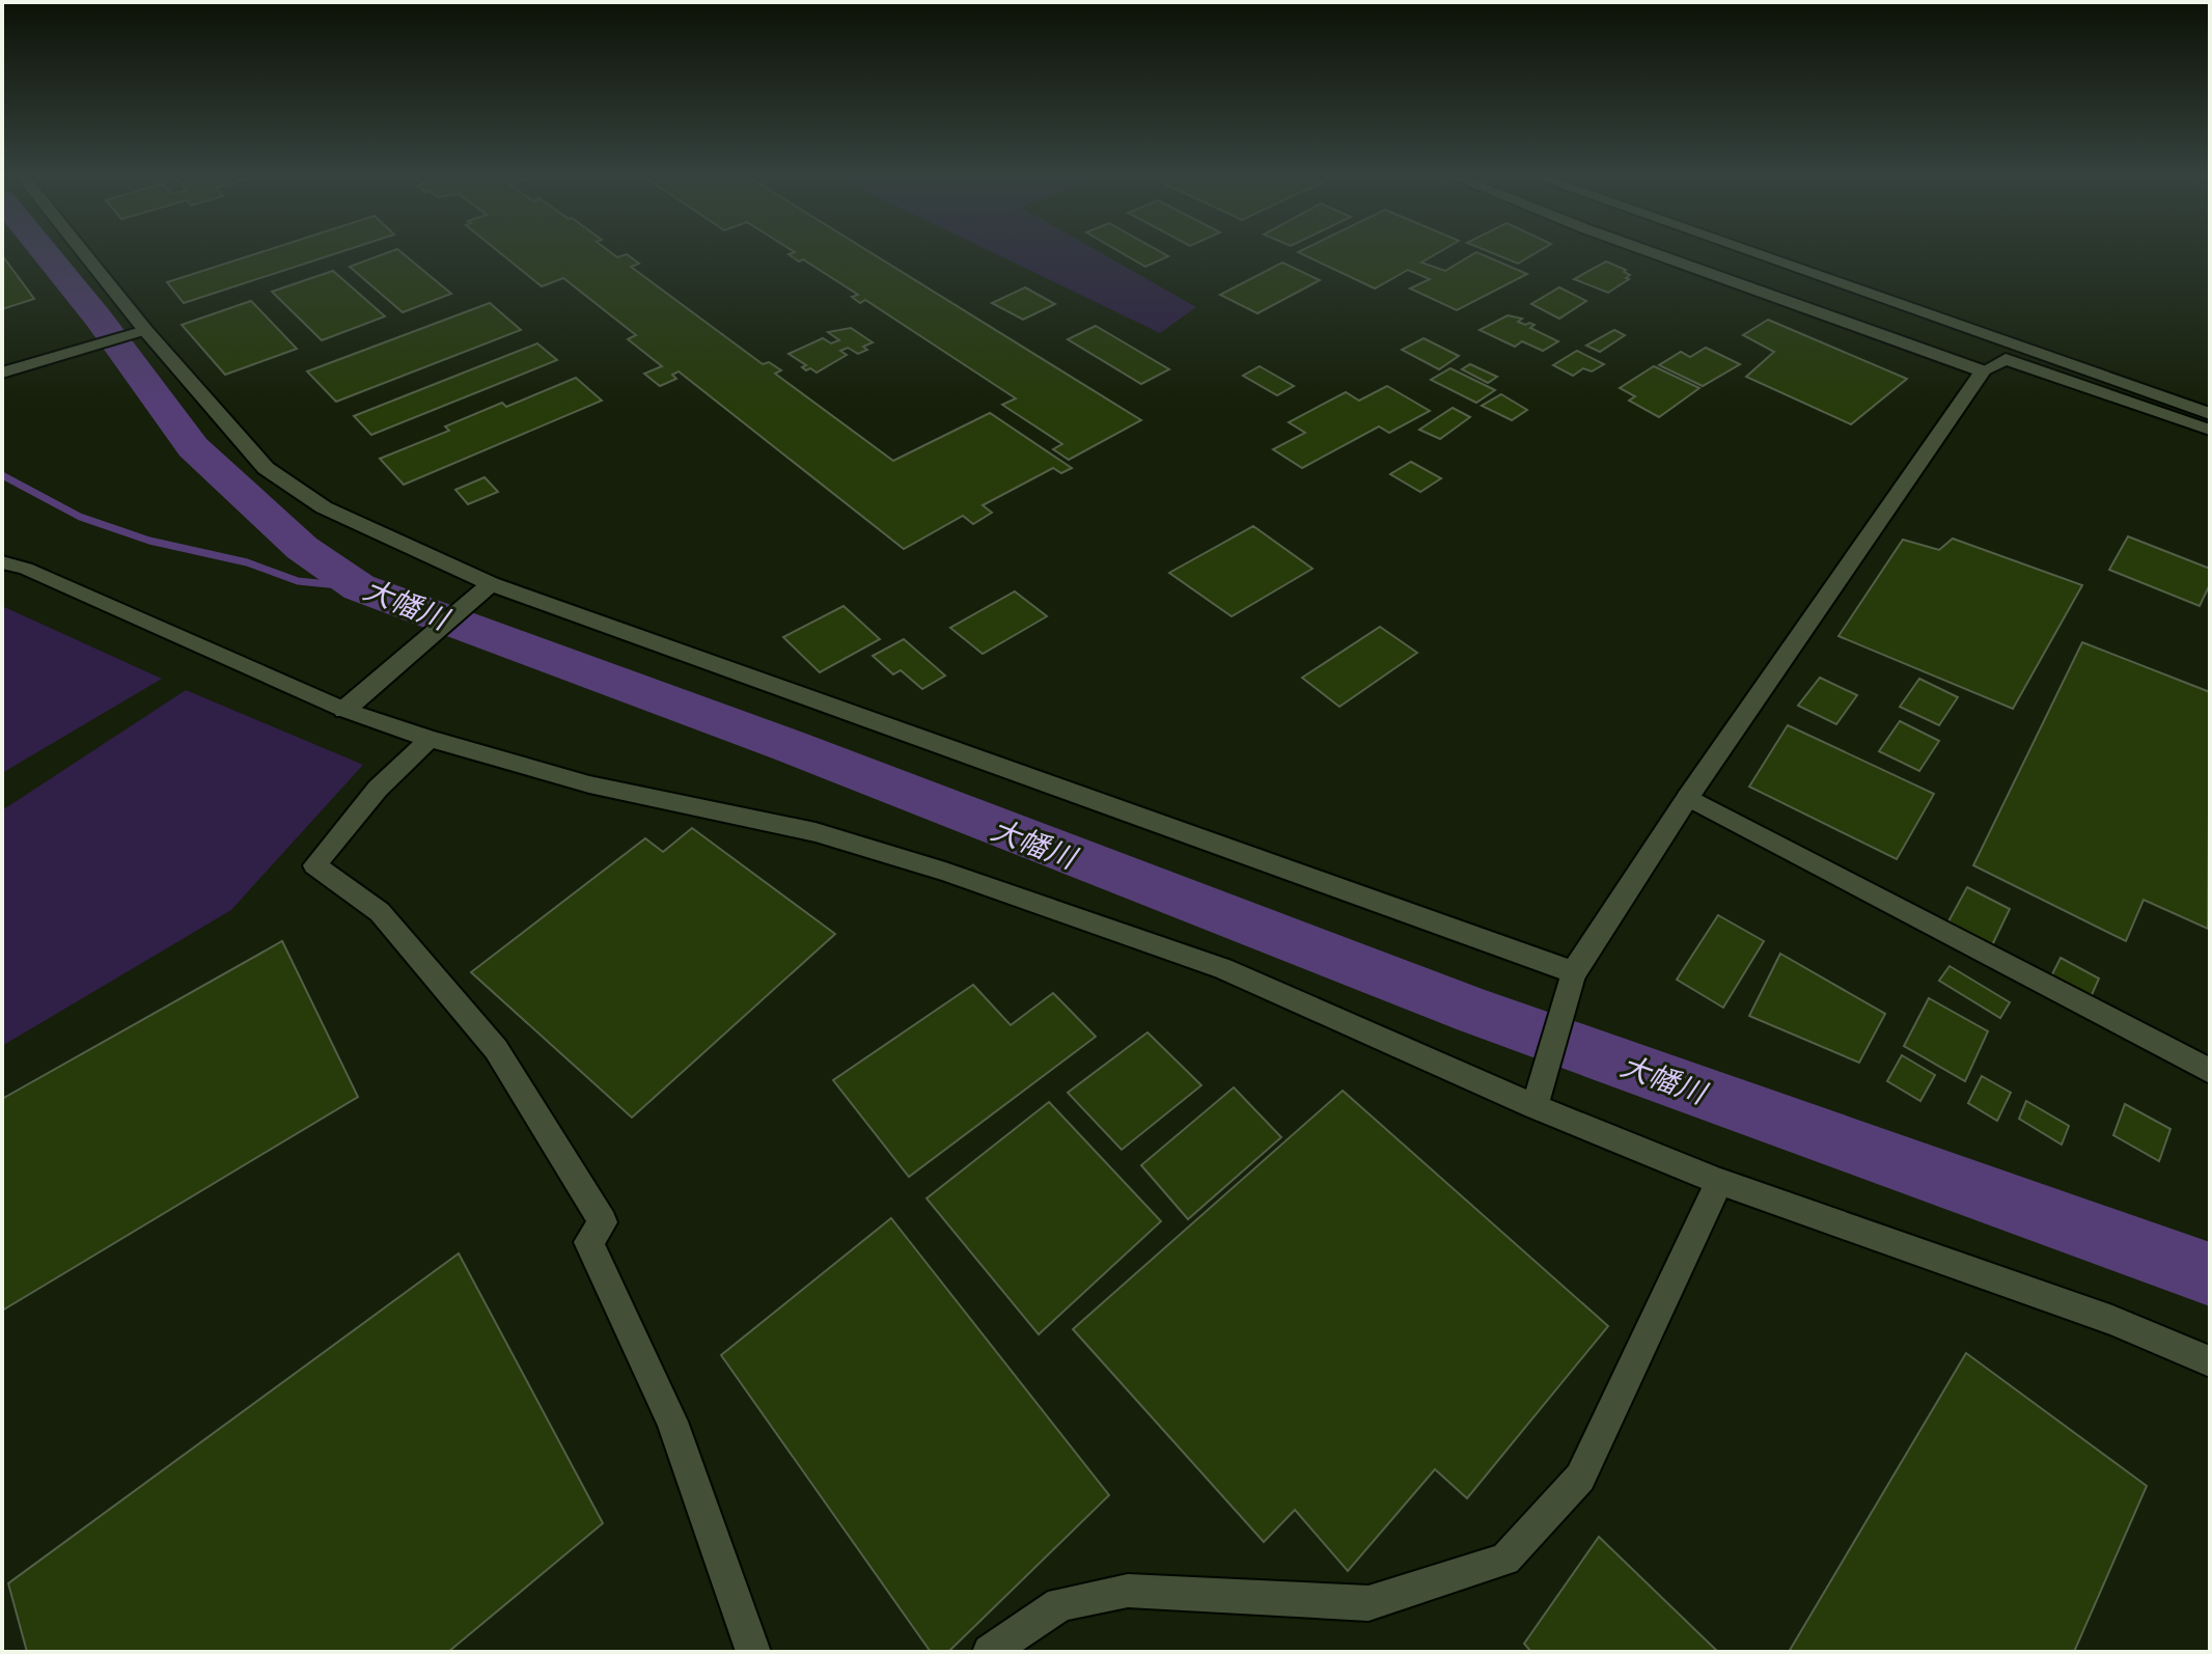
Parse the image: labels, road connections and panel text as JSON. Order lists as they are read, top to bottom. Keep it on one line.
{"water":["大幡川"]}
